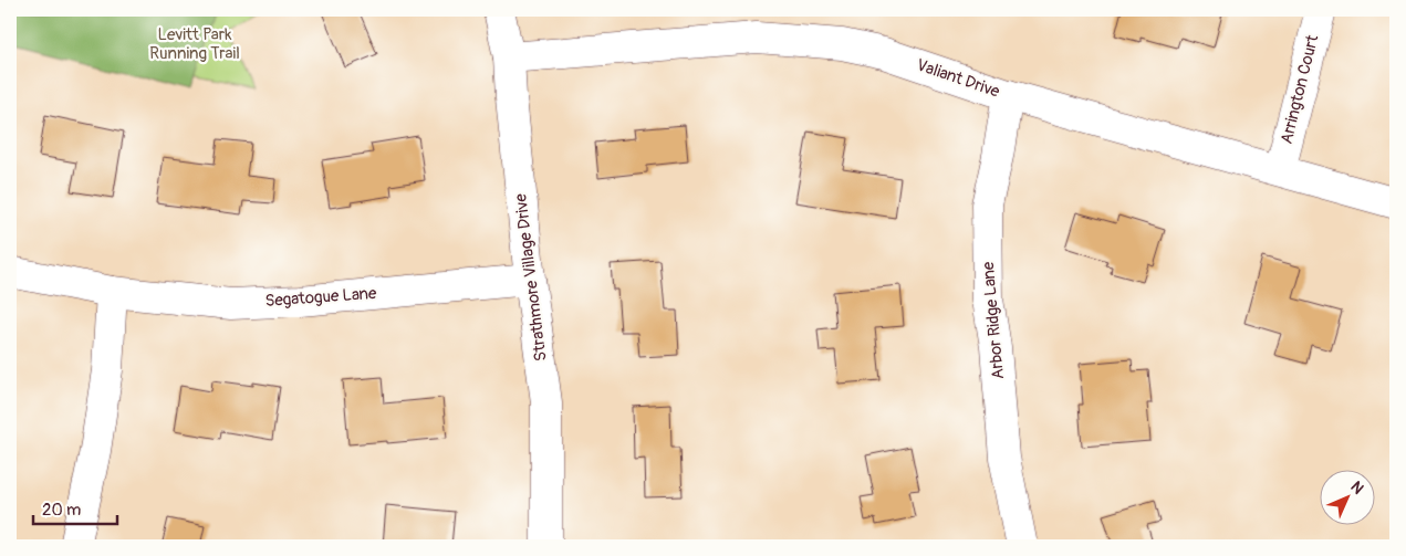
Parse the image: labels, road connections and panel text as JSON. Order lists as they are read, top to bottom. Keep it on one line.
{"streets":{"street":["Valiant Drive","Arrington Court","Strathmore Village Drive","Segatogue Lane","Arbor Ridge Lane"]},"crossings":[["Valiant Drive","Arrington Court"],["Valiant Drive","Strathmore Village Drive"],["Valiant Drive","Arbor Ridge Lane"],["Strathmore Village Drive","Segatogue Lane"]],"parks":["Levitt Park Running Trail"],"scale_bar":"20 m","north":"top right"}
